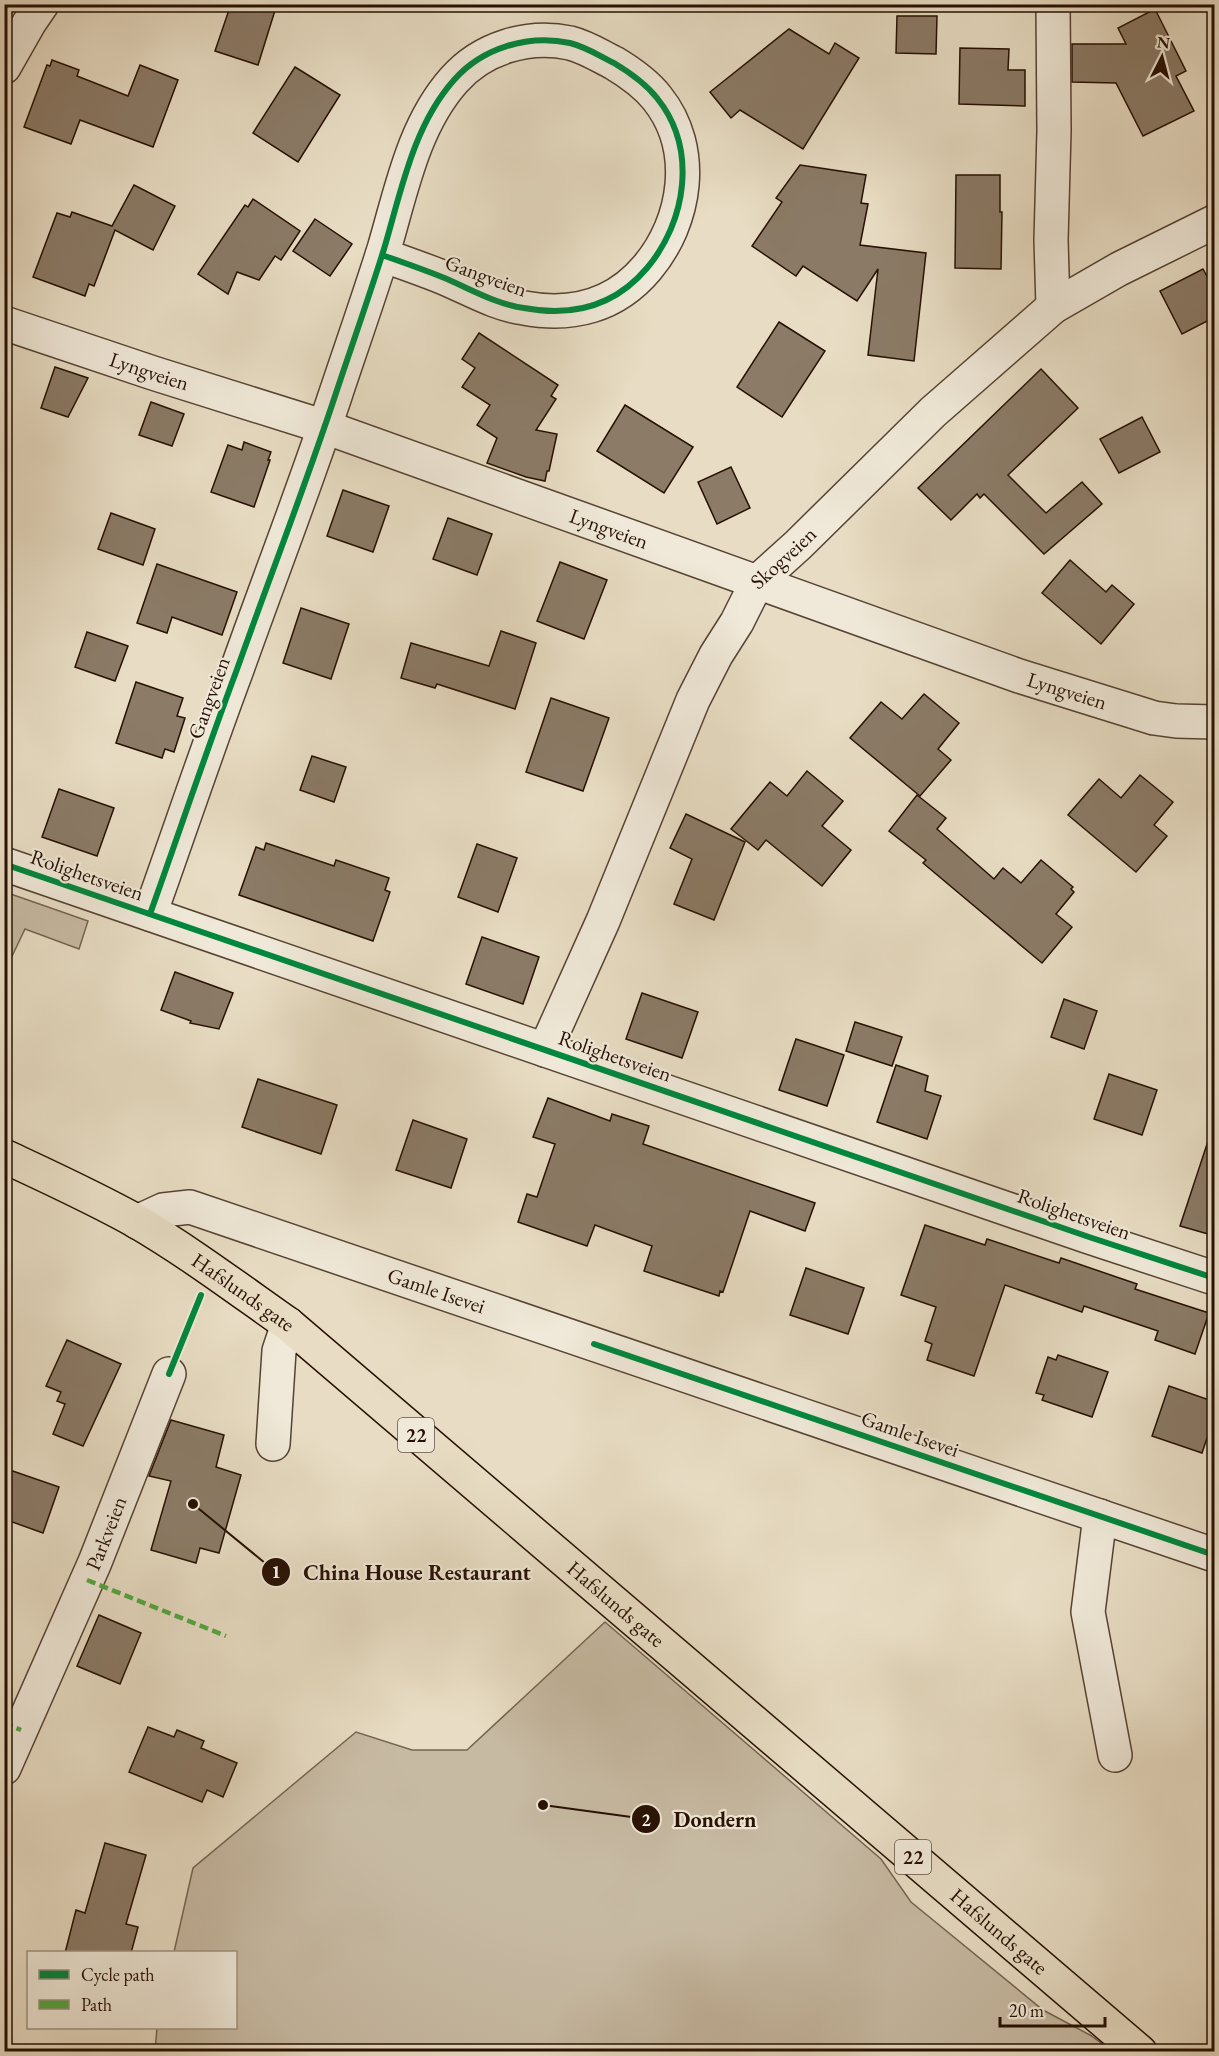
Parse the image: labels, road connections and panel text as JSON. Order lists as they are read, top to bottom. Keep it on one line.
{"streets":{"highway":["Hafslunds gate","22"],"street":["Gangveien","Lyngveien","Skogveien","Rolighetsveien","Gamle Isevei","Parkveien"]},"crossings":[["Gangveien","Lyngveien"],["Gangveien","Rolighetsveien"],["Lyngveien","Skogveien"],["Skogveien","Rolighetsveien"],["Gamle Isevei","Hafslunds gate"]],"places":["China House Restaurant","Dondern"],"legend":["Cycle path","Path"],"scale_bar":"20 m","north":"top"}
